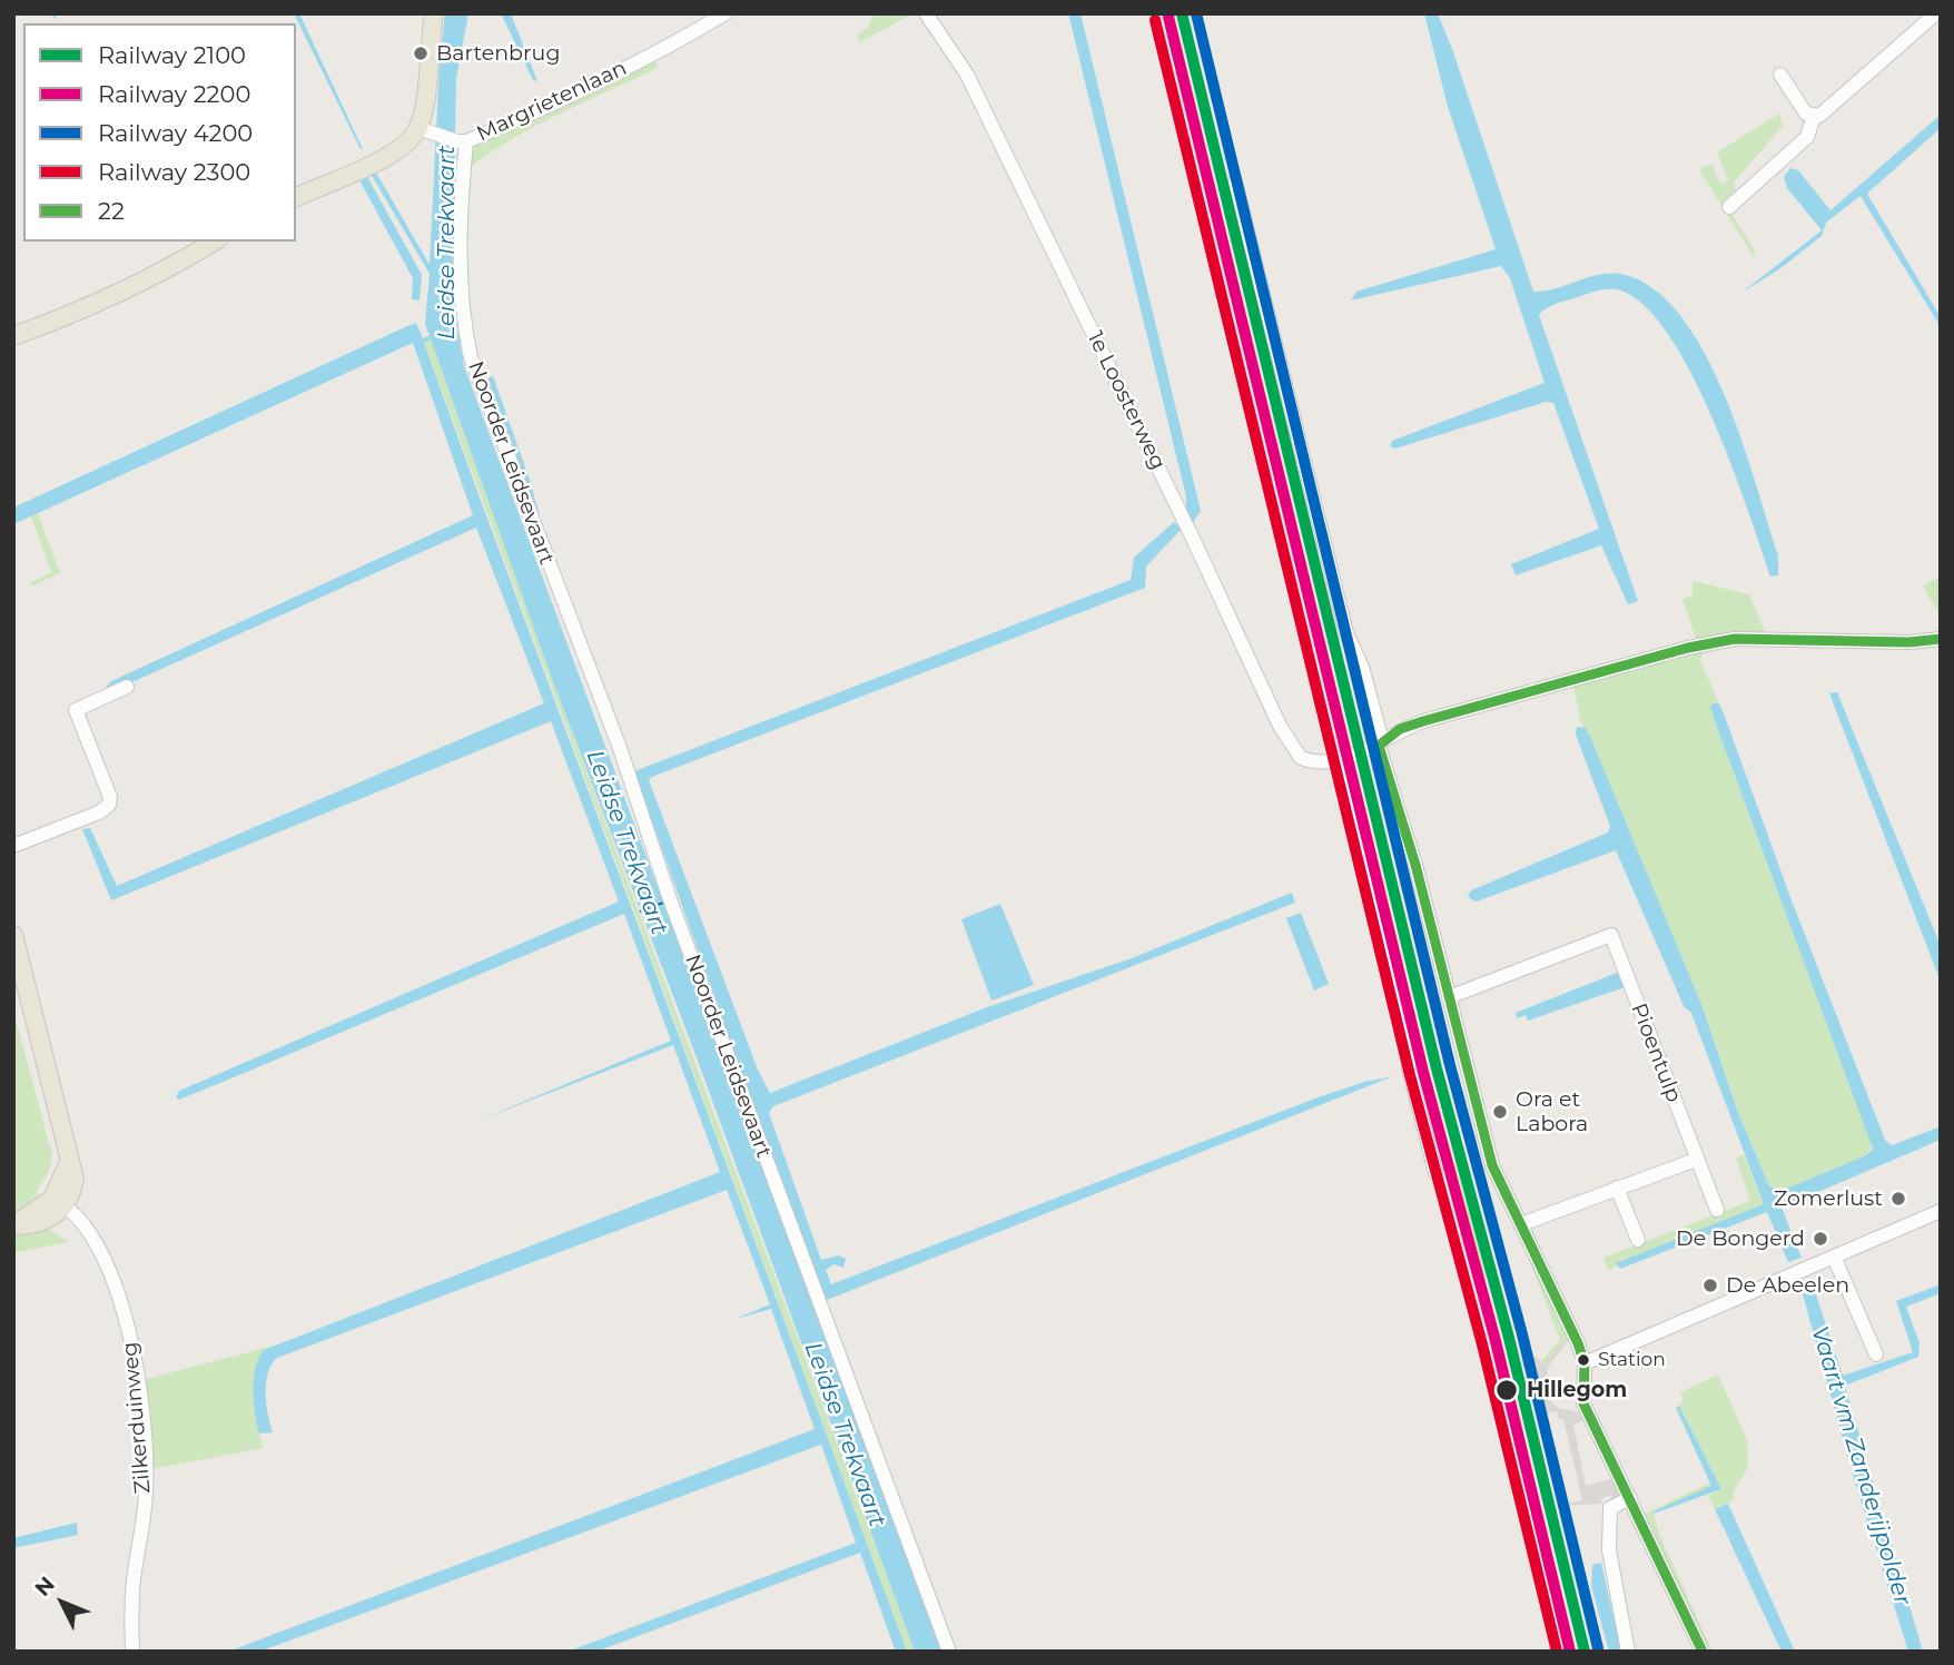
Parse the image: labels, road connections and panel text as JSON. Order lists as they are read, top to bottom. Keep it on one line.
{"streets":{"street":["Margrietenlaan","1e Loosterweg","Noorder Leidsevaart","Pioentulp","Zilkerduinweg"]},"crossings":[["Margrietenlaan","Noorder Leidsevaart"]],"water":["Leidse Trekvaart","Vaart vm Zanderijpolder"],"places":["Bartenbrug","Ora et Labora","Zomerlust","De Bongerd","De Abeelen","Station","Hillegom"],"lines":["rail line 2100","rail line 4200","rail line 2200","rail line 2300","transit line 22"],"legend":["Railway 2100","Railway 2200","Railway 4200","Railway 2300","22"],"north":"top left"}
